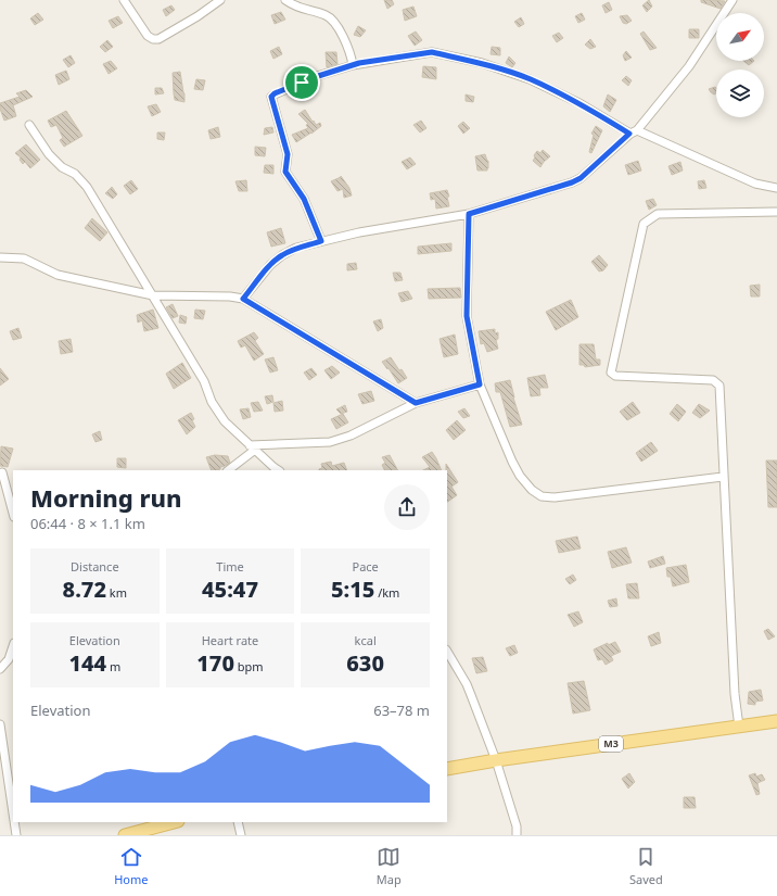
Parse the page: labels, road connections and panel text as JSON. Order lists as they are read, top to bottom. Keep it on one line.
{"streets":{"main road":["M3"]},"north":"top right","page":{"heading":["Morning run","06:44 · 8 × 1.1 km"],"stats":[["Distance","8.72 km"],["Time","45:47"],["Pace","5:15 /km"],["Elevation","144 m"],["Heart rate","170 bpm"],["kcal","630"]],"chart":["Elevation","63–78 m"],"tabs":["Home","Map","Saved"]}}
